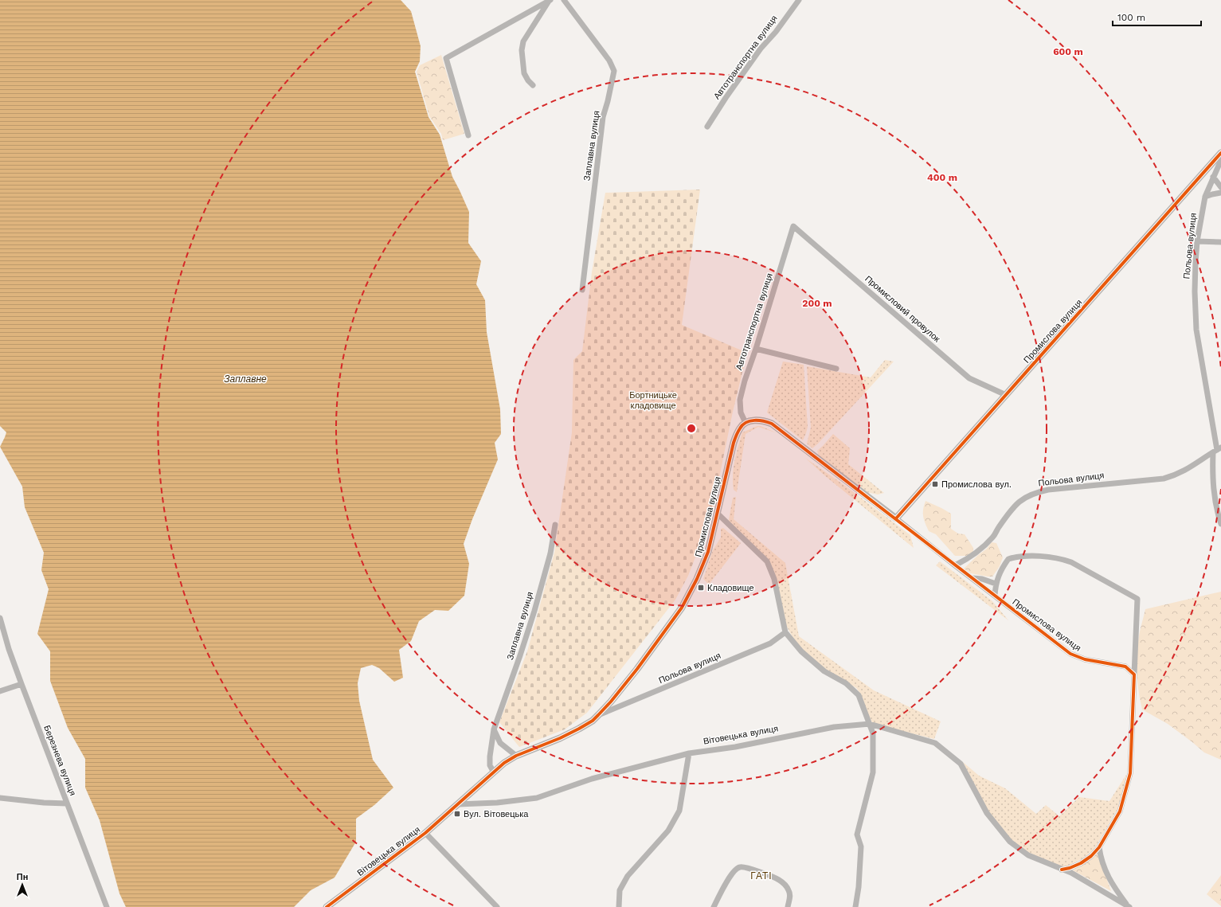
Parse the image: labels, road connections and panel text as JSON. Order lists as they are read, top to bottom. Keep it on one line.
{"streets":{"street":["Автотранспортна вулиця","Заплавна вулиця","Польова вулиця","Промисловий провулок","Промислова вулиця","Вітовецька вулиця","Березнева вулиця"]},"crossings":[["Автотранспортна вулиця","Промисловий провулок"],["Автотранспортна вулиця","Промислова вулиця"],["Заплавна вулиця","Промислова вулиця"],["Польова вулиця","Промислова вулиця"],["Промисловий провулок","Промислова вулиця"],["Промислова вулиця","Вітовецька вулиця"]],"districts":["ГАТІ"],"water":["Заплавне"],"parks":["Бортницьке кладовище"],"places":{"transit":["Промислова вул.","Кладовище","Вул. Вітовецька"]},"scale_bar":"100 m","north":"top","rings":["600 m","400 m","200 m"]}
